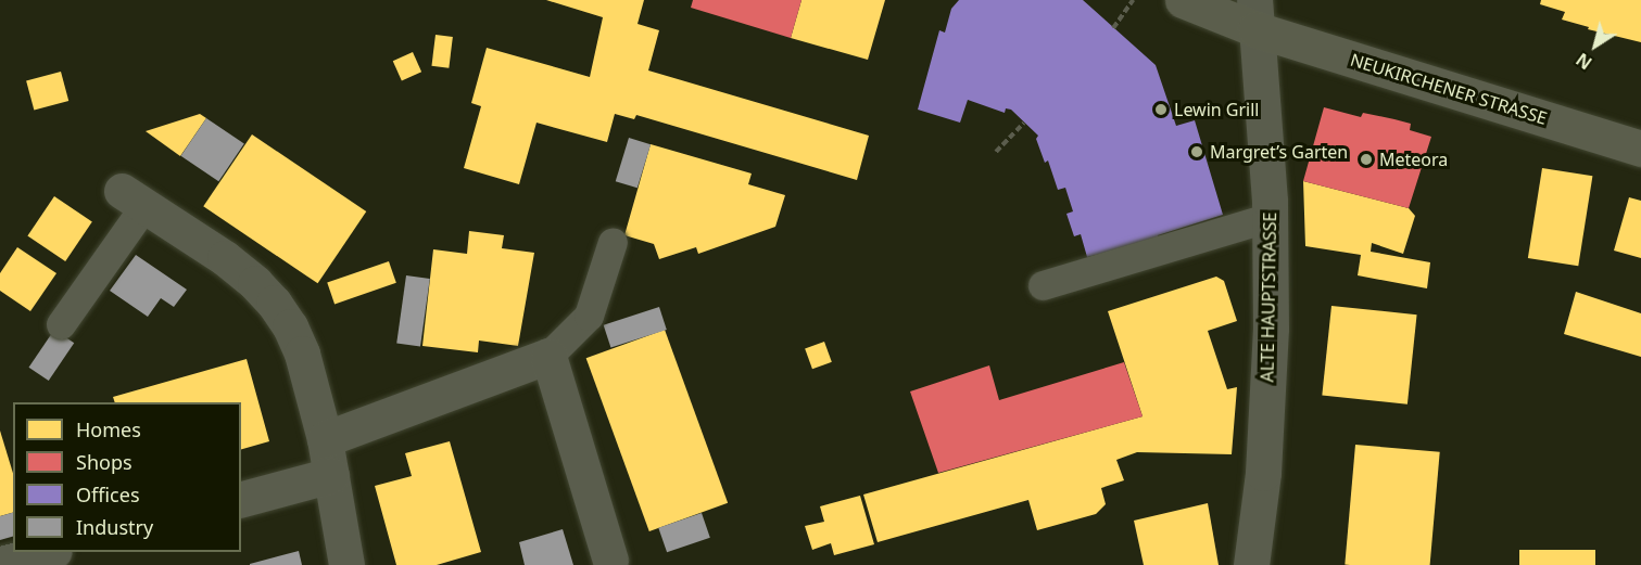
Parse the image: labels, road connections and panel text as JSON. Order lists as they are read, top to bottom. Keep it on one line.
{"streets":{"street":["NEUKIRCHENER STRASSE","ALTE HAUPTSTRASSE"]},"crossings":[["NEUKIRCHENER STRASSE","ALTE HAUPTSTRASSE"]],"places":["Lewin Grill","Margret’s Garten","Meteora"],"legend":["Homes","Shops","Offices","Industry"],"north":"bottom left"}
